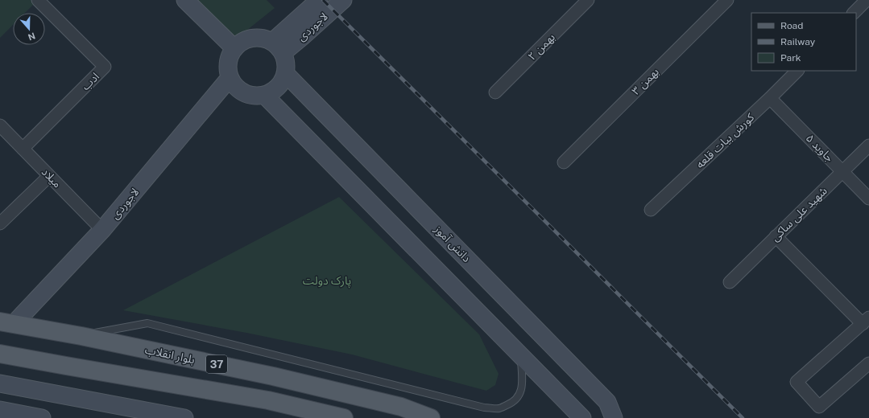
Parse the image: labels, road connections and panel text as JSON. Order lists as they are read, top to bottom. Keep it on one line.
{"streets":{"main road":["بلوار انقلاب","37"],"street":["لاجوردی","بهمن ۲","ادب","بهمن ۳","کورش بیات قلعه","جاوید ۵","میلاد","شهید علی ساکی","دانش آموز"]},"crossings":[["لاجوردی","میلاد"],["لاجوردی","دانش آموز"],["لاجوردی","بلوار انقلاب"],["ادب","میلاد"],["کورش بیات قلعه","جاوید ۵"],["جاوید ۵","شهید علی ساکی"]],"parks":["پارک دولت"],"legend":["Road","Railway","Park"],"north":"bottom"}
